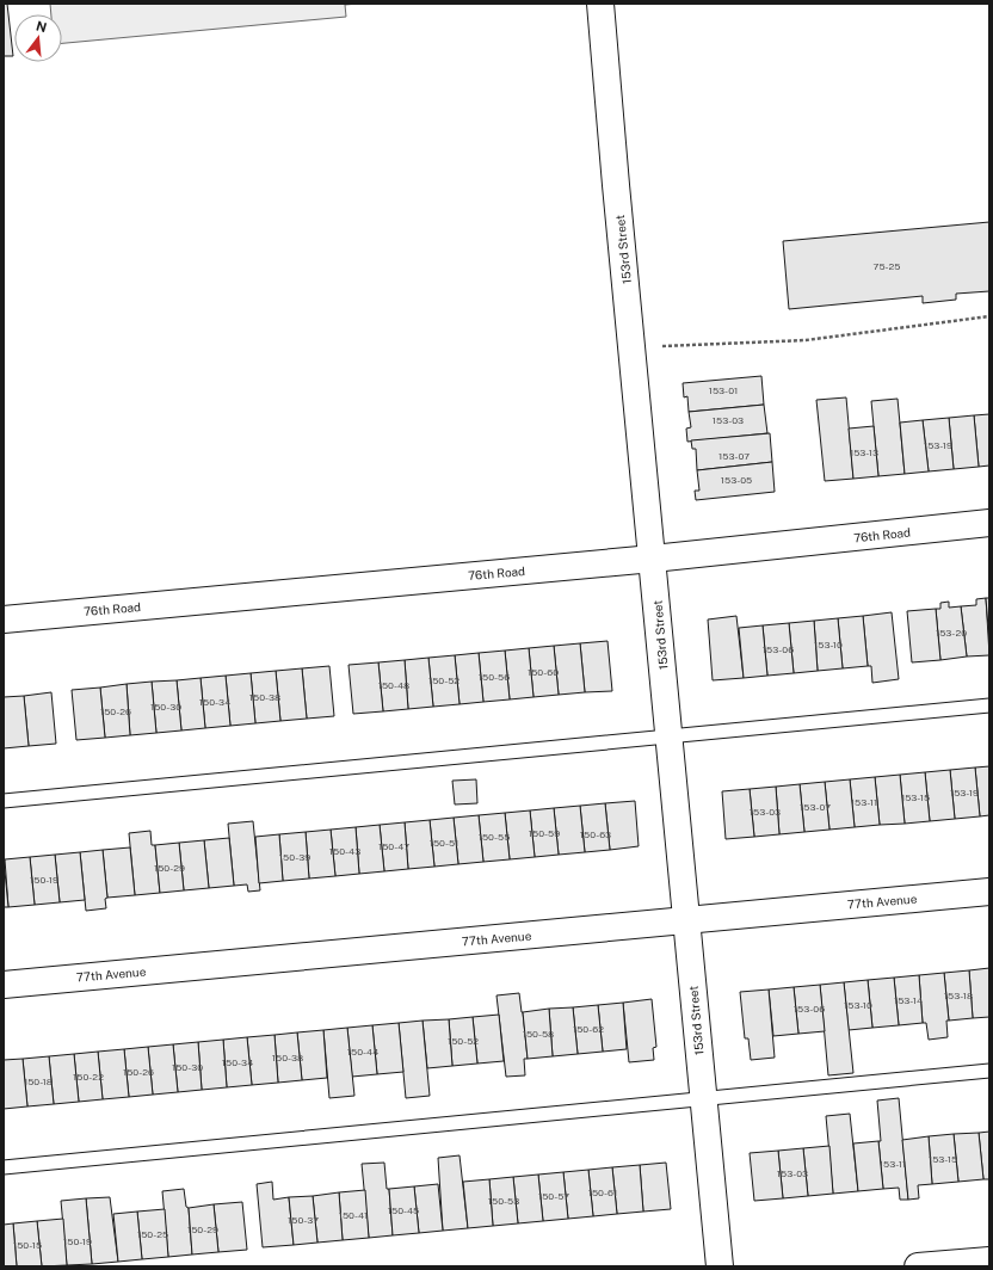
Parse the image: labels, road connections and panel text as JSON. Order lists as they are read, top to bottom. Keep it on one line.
{"streets":{"street":["153rd Street","76th Road","77th Avenue"]},"crossings":[["153rd Street","76th Road"],["153rd Street","77th Avenue"]],"house_numbers":["75-25","153-01","153-03","153-19","153-13","153-07","153-05","153-20","153-10","153-06","150-60","150-56","150-52","150-48","150-38","150-34","150-30","150-26","153-19","153-15","153-11","153-07","153-03","150-59","150-63","150-55","150-51","150-47","150-43","150-39","150-29","150-19","153-18","153-14","153-10","153-06","150-62","150-58","150-52","150-44","150-38","150-34","150-30","150-26","150-22","150-18","153-15","153-11","153-03","150-61","150-57","150-53","150-45","150-41","150-37","150-29","150-25","150-19","150-15"],"north":"top"}
